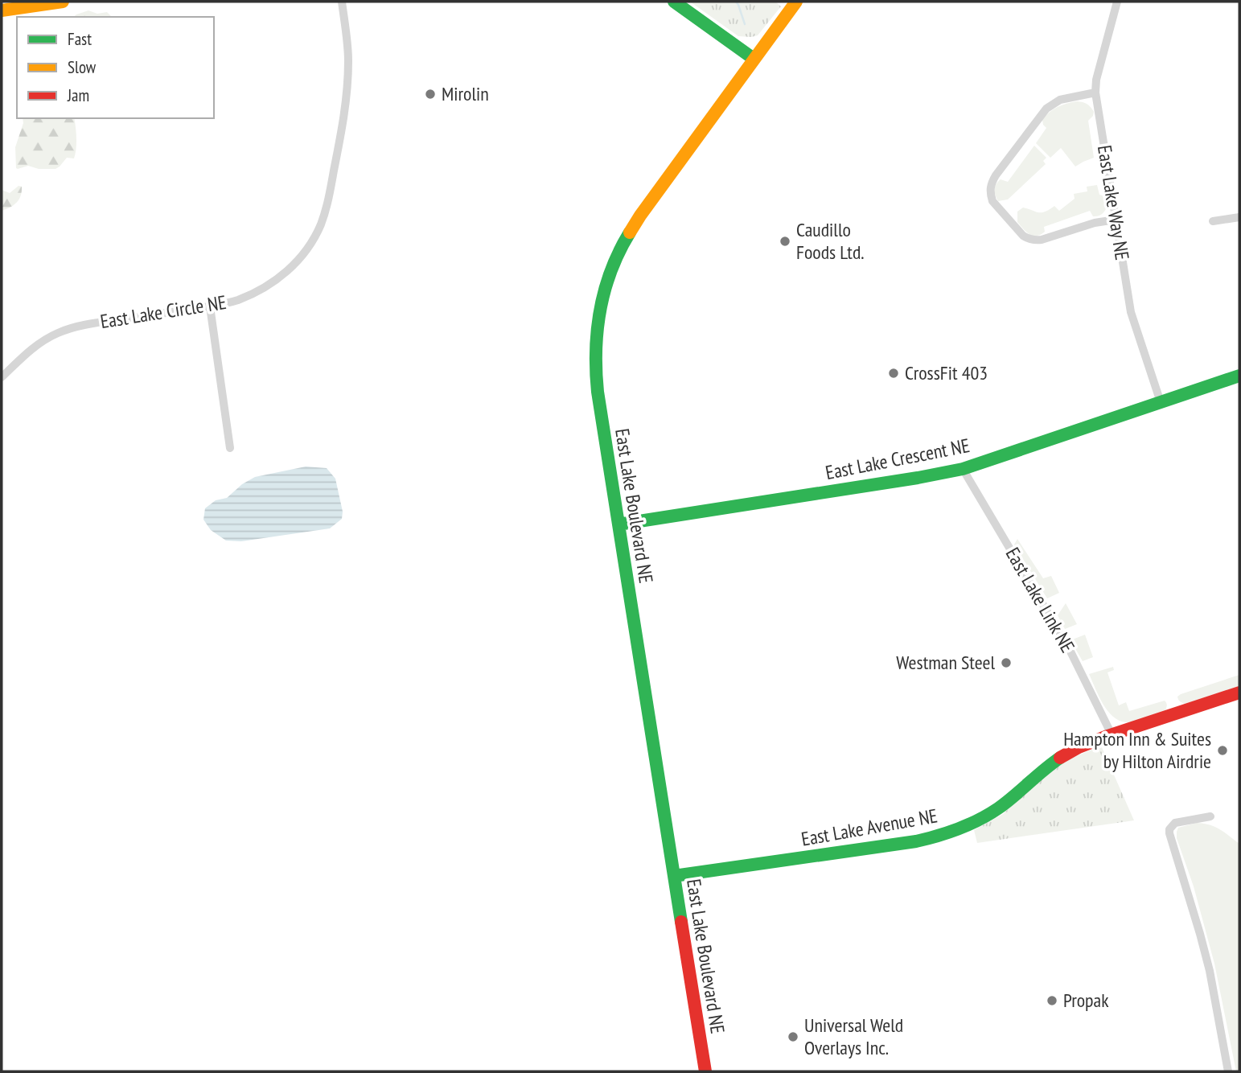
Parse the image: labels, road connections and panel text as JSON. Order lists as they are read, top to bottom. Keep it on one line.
{"streets":{"street":["East Lake Way NE","East Lake Circle NE","East Lake Crescent NE","East Lake Boulevard NE","East Lake Link NE","East Lake Avenue NE"]},"crossings":[["East Lake Way NE","East Lake Crescent NE"],["East Lake Crescent NE","East Lake Boulevard NE"],["East Lake Crescent NE","East Lake Link NE"],["East Lake Boulevard NE","East Lake Avenue NE"],["East Lake Link NE","East Lake Avenue NE"]],"places":["Mirolin","Caudillo Foods Ltd.","CrossFit 403","Westman Steel","Hampton Inn & Suites by Hilton Airdrie","Propak","Universal Weld Overlays Inc."],"legend":["Fast","Slow","Jam"]}
